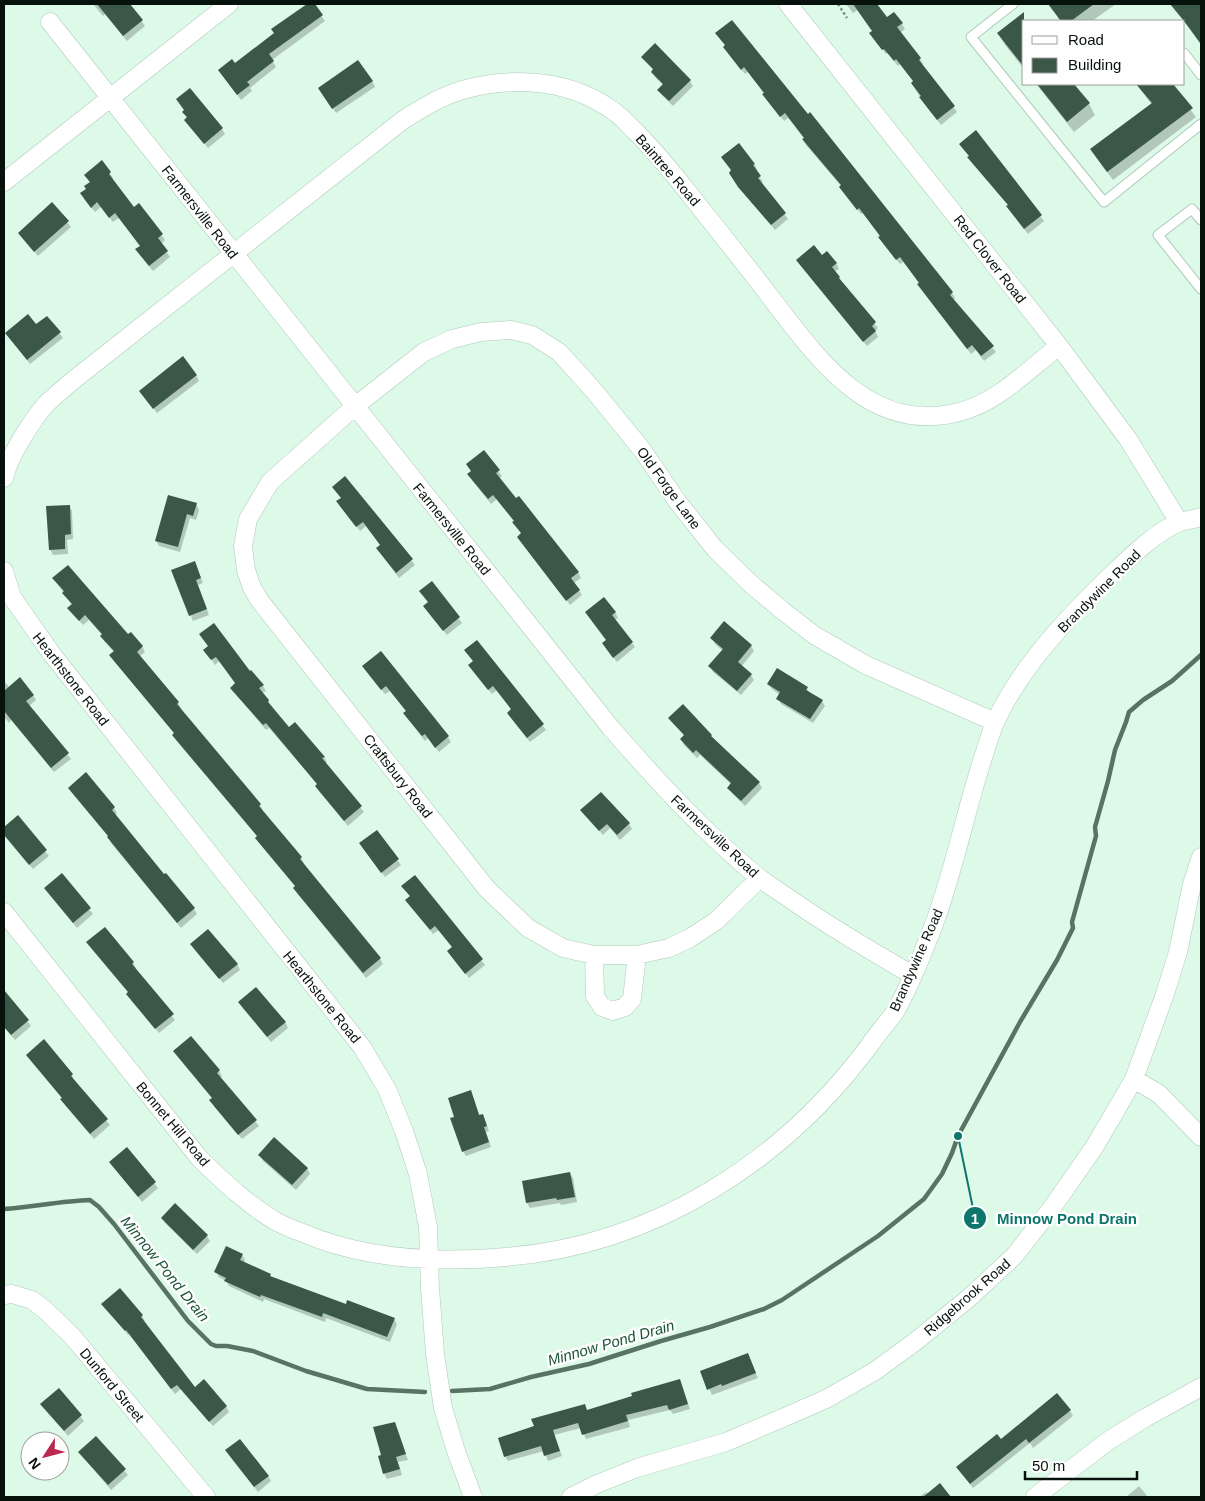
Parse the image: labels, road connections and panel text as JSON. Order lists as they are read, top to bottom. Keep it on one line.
{"streets":{"street":["Baintree Road","Farmersville Road","Red Clover Road","Old Forge Lane","Brandywine Road","Hearthstone Road","Craftsbury Road","Bonnet Hill Road","Ridgebrook Road","Dunford Street"]},"crossings":[["Baintree Road","Farmersville Road"],["Baintree Road","Red Clover Road"],["Farmersville Road","Old Forge Lane"],["Farmersville Road","Brandywine Road"],["Farmersville Road","Craftsbury Road"],["Red Clover Road","Brandywine Road"],["Old Forge Lane","Brandywine Road"],["Old Forge Lane","Craftsbury Road"],["Brandywine Road","Hearthstone Road"],["Brandywine Road","Bonnet Hill Road"],["Hearthstone Road","Bonnet Hill Road"]],"water":["Minnow Pond Drain"],"places":["Minnow Pond Drain"],"legend":["Road","Building"],"scale_bar":"50 m","north":"bottom left"}
